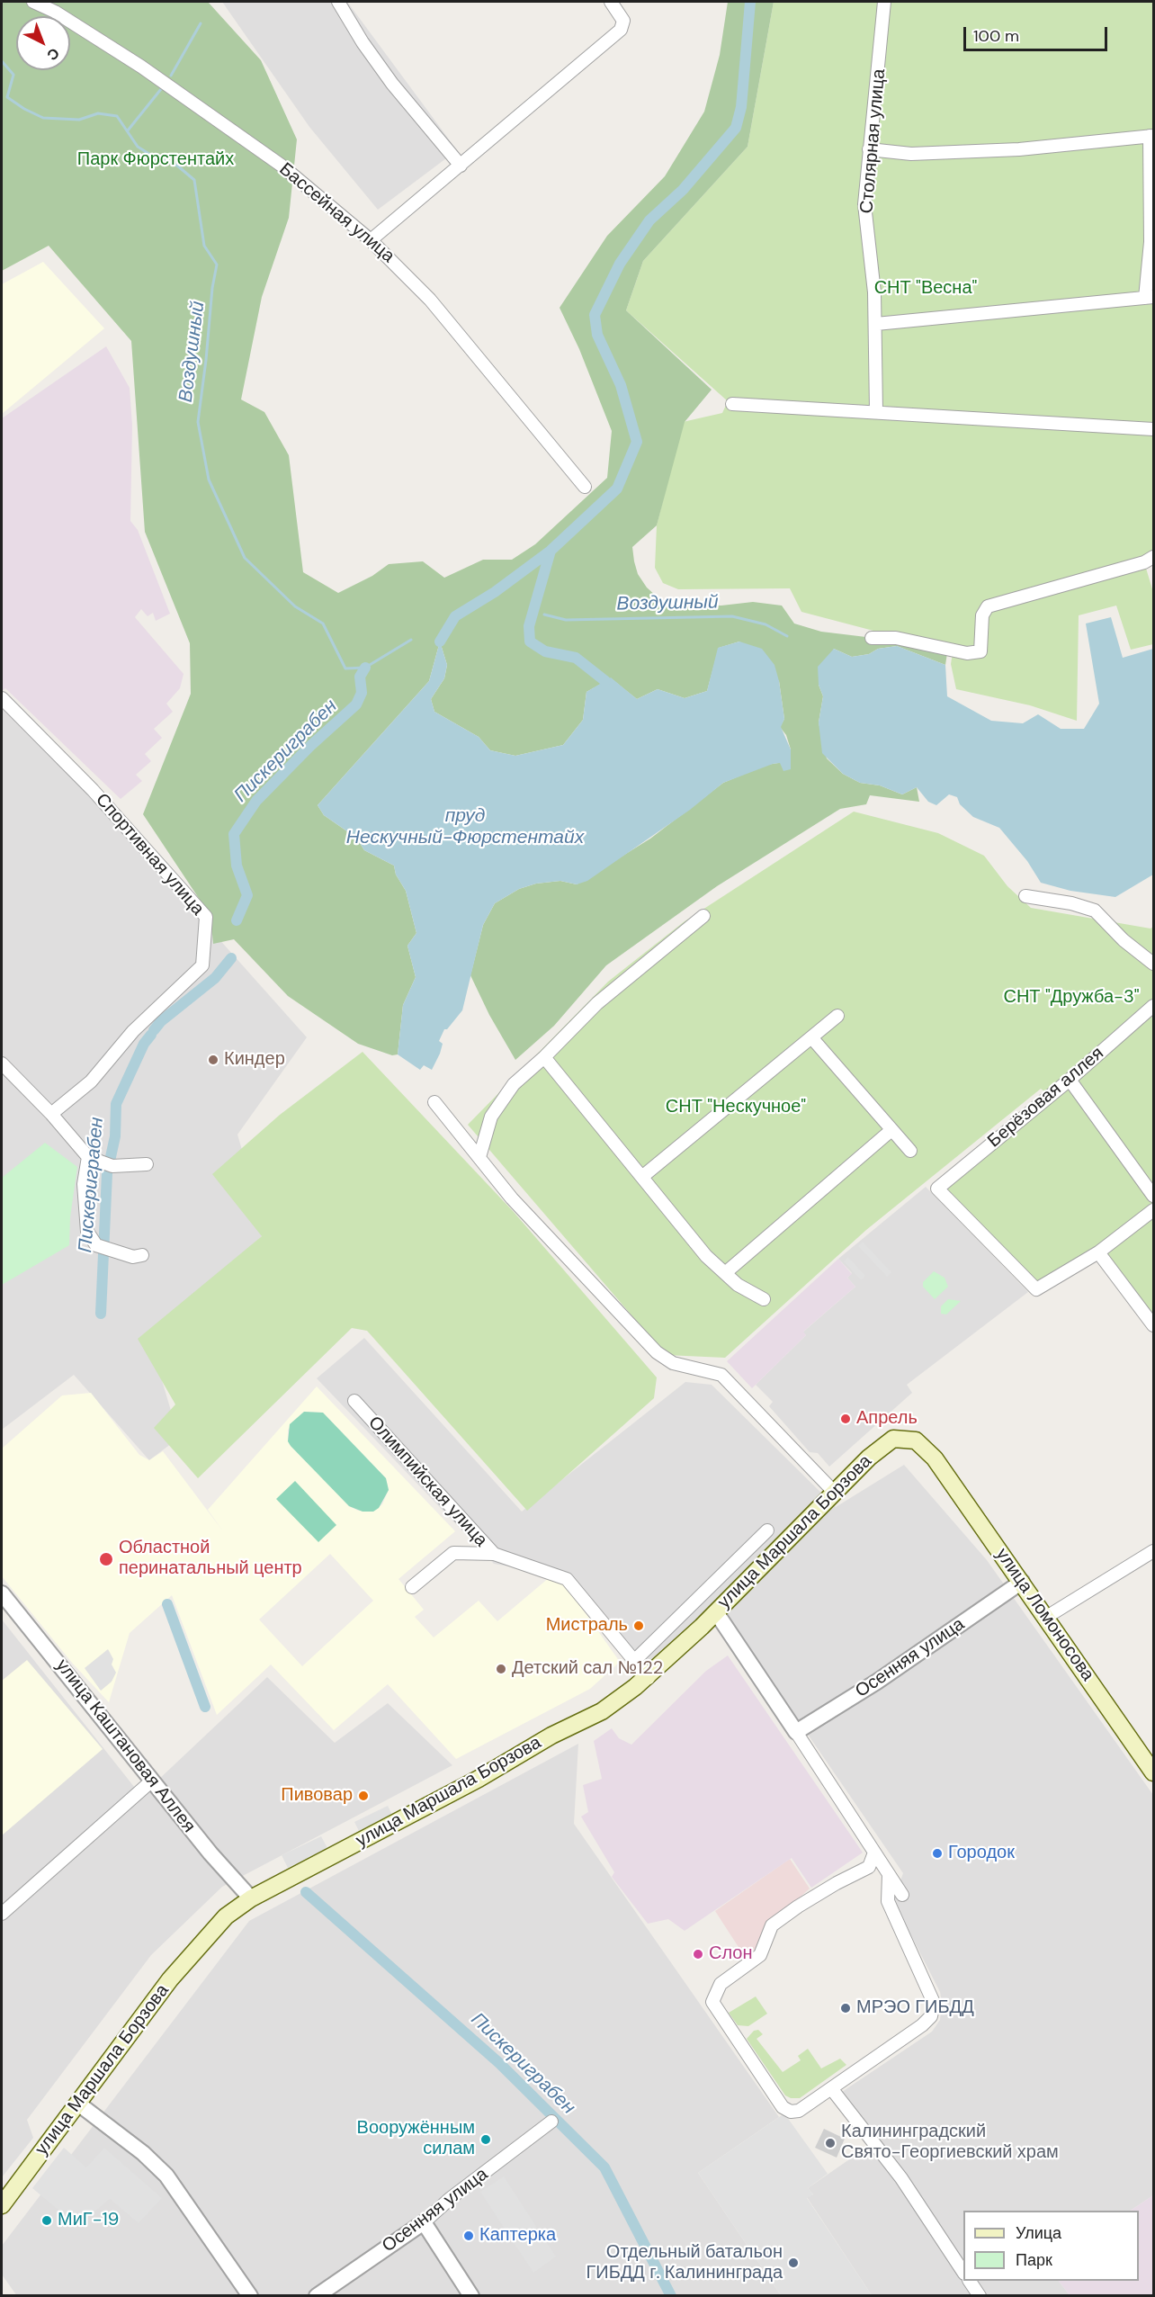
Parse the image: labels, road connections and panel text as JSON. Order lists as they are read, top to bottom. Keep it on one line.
{"streets":{"main road":["улица Маршала Борзова","улица Ломоносова"],"street":["Столярная улица","Бассейная улица","Спортивная улица","Берёзовая аллея","Олимпийская улица","Осенняя улица","улица Каштановая Аллея"]},"crossings":[["Олимпийская улица","улица Маршала Борзова"],["улица Маршала Борзова","улица Ломоносова"],["улица Маршала Борзова","улица Каштановая Аллея"],["улица Ломоносова","Осенняя улица"]],"water":["Воздушный","Пискериграбен","пруд Нескучный-Фюрстентайх"],"parks":["Парк Фюрстентайх","СНТ \"Весна\"","СНТ \"Дружба-3\"","СНТ \"Нескучное\""],"places":["Киндер","Апрель","Областной перинатальный центр","Мистраль","Детский сал №122","Пивовар","Городок","Слон","МРЭО ГИБДД","Вооружённым силам","Калининградский Свято-Георгиевский храм","МиГ-19","Каптерка","Отдельный батальон ГИБДД г. Калининграда"],"legend":["Улица","Парк"],"scale_bar":"100 m","north":"bottom right"}
